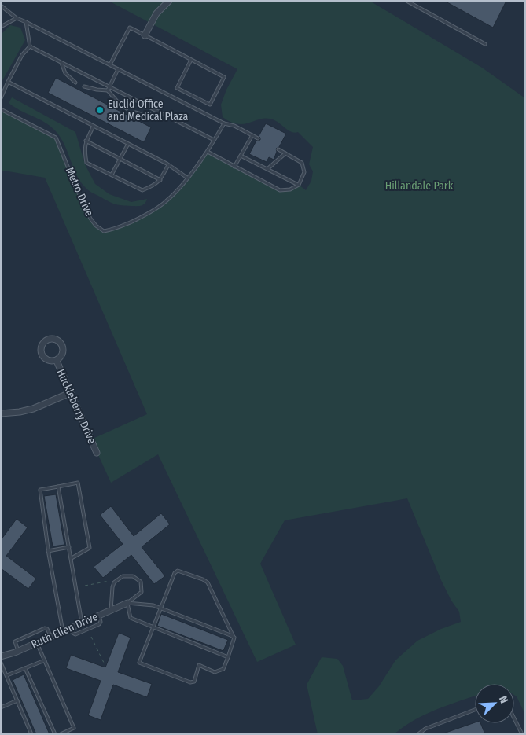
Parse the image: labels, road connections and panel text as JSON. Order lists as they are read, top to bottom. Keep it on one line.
{"streets":{"street":["Huckleberry Drive","Ruth Ellen Drive"],"lane":["Metro Drive"]},"parks":["Hillandale Park"],"places":["Euclid Office and Medical Plaza"],"north":"top right"}
